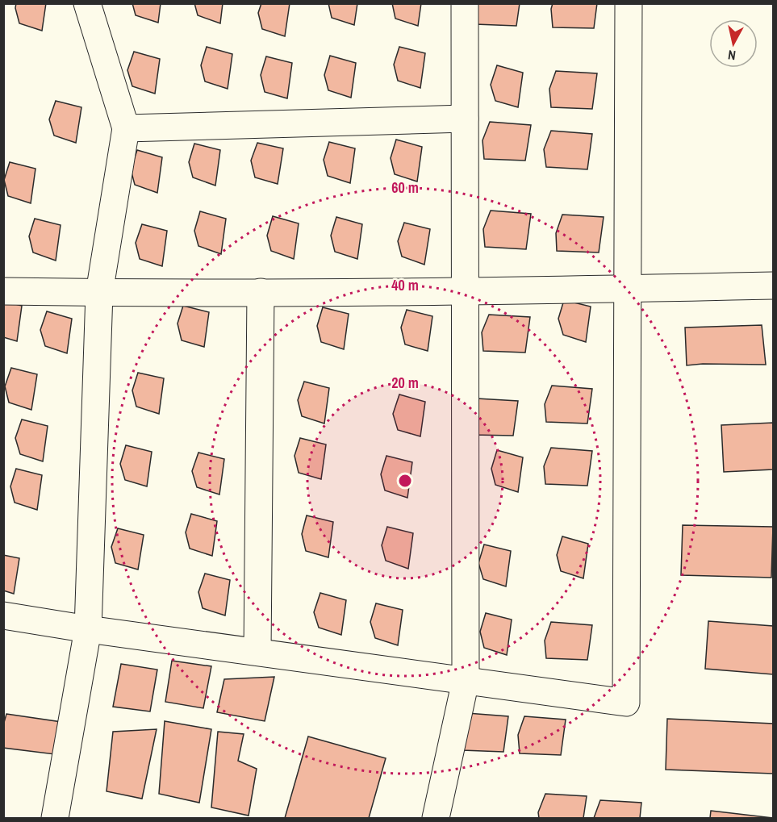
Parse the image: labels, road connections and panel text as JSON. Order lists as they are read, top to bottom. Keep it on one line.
{"north":"bottom","rings":["60 m","40 m","20 m"]}
